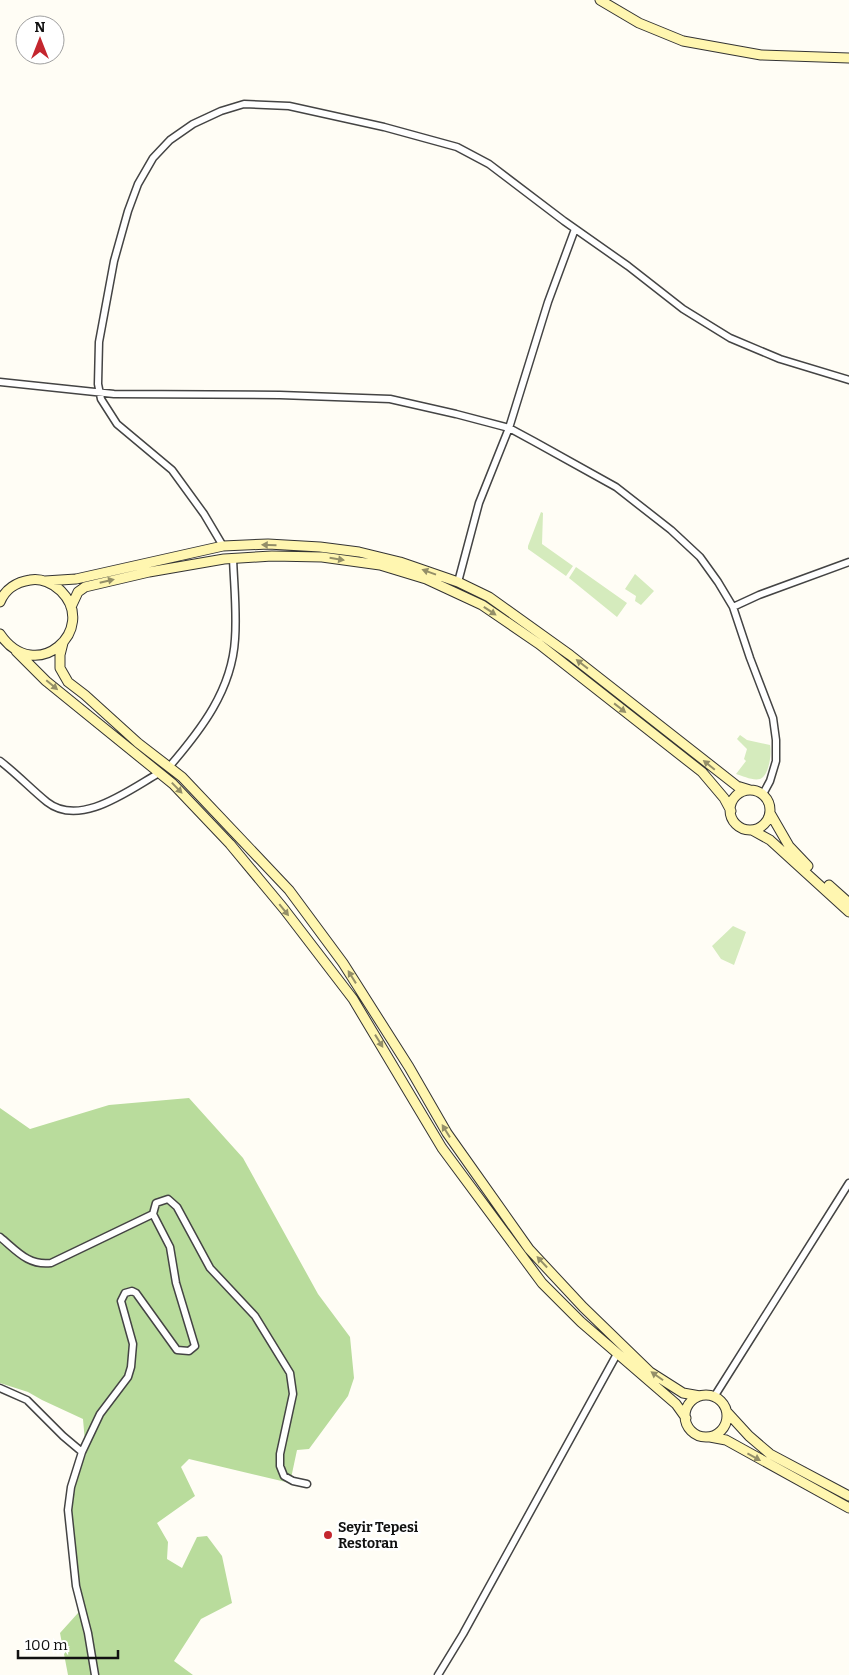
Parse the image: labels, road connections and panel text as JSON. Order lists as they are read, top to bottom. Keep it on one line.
{"places":["Seyir Tepesi Restoran"],"scale_bar":"100 m","north":"top"}
